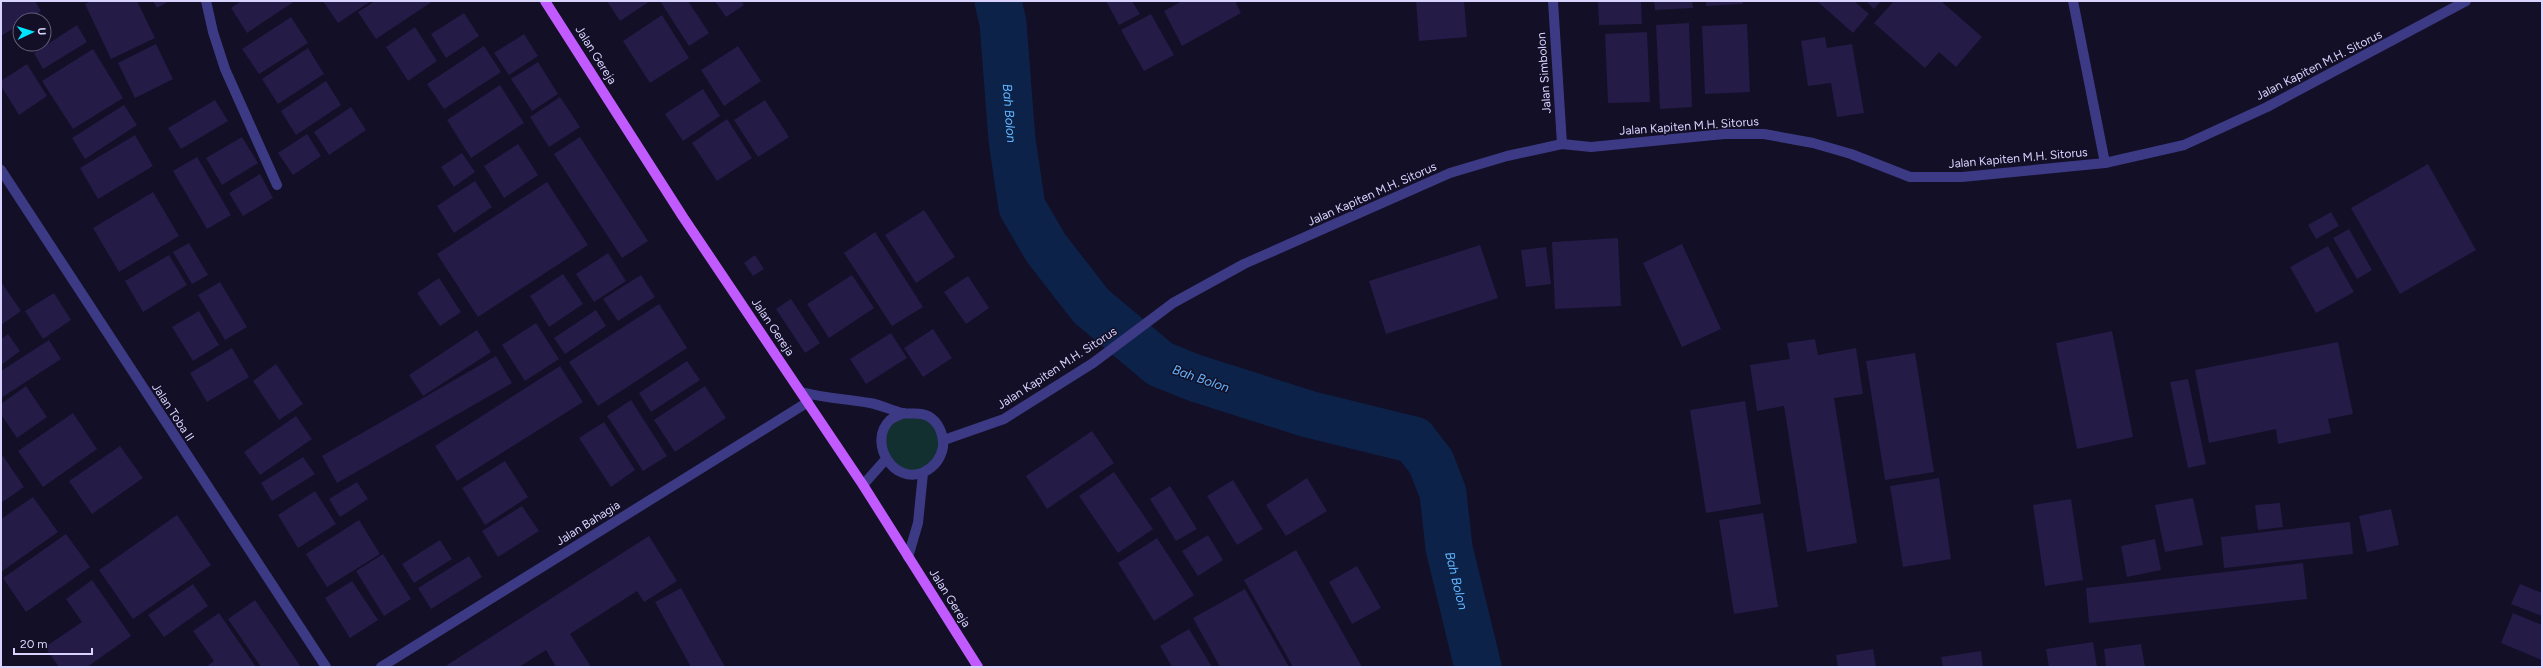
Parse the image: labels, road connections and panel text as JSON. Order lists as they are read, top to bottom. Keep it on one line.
{"streets":{"main road":["Jalan Gereja"],"street":["Jalan Kapiten M.H. Sitorus","Jalan Simbolon","Jalan Toba II","Jalan Bahagia"]},"crossings":[["Jalan Gereja","Jalan Bahagia"],["Jalan Kapiten M.H. Sitorus","Jalan Simbolon"]],"water":["Bah Bolon"],"scale_bar":"20 m","north":"right"}
